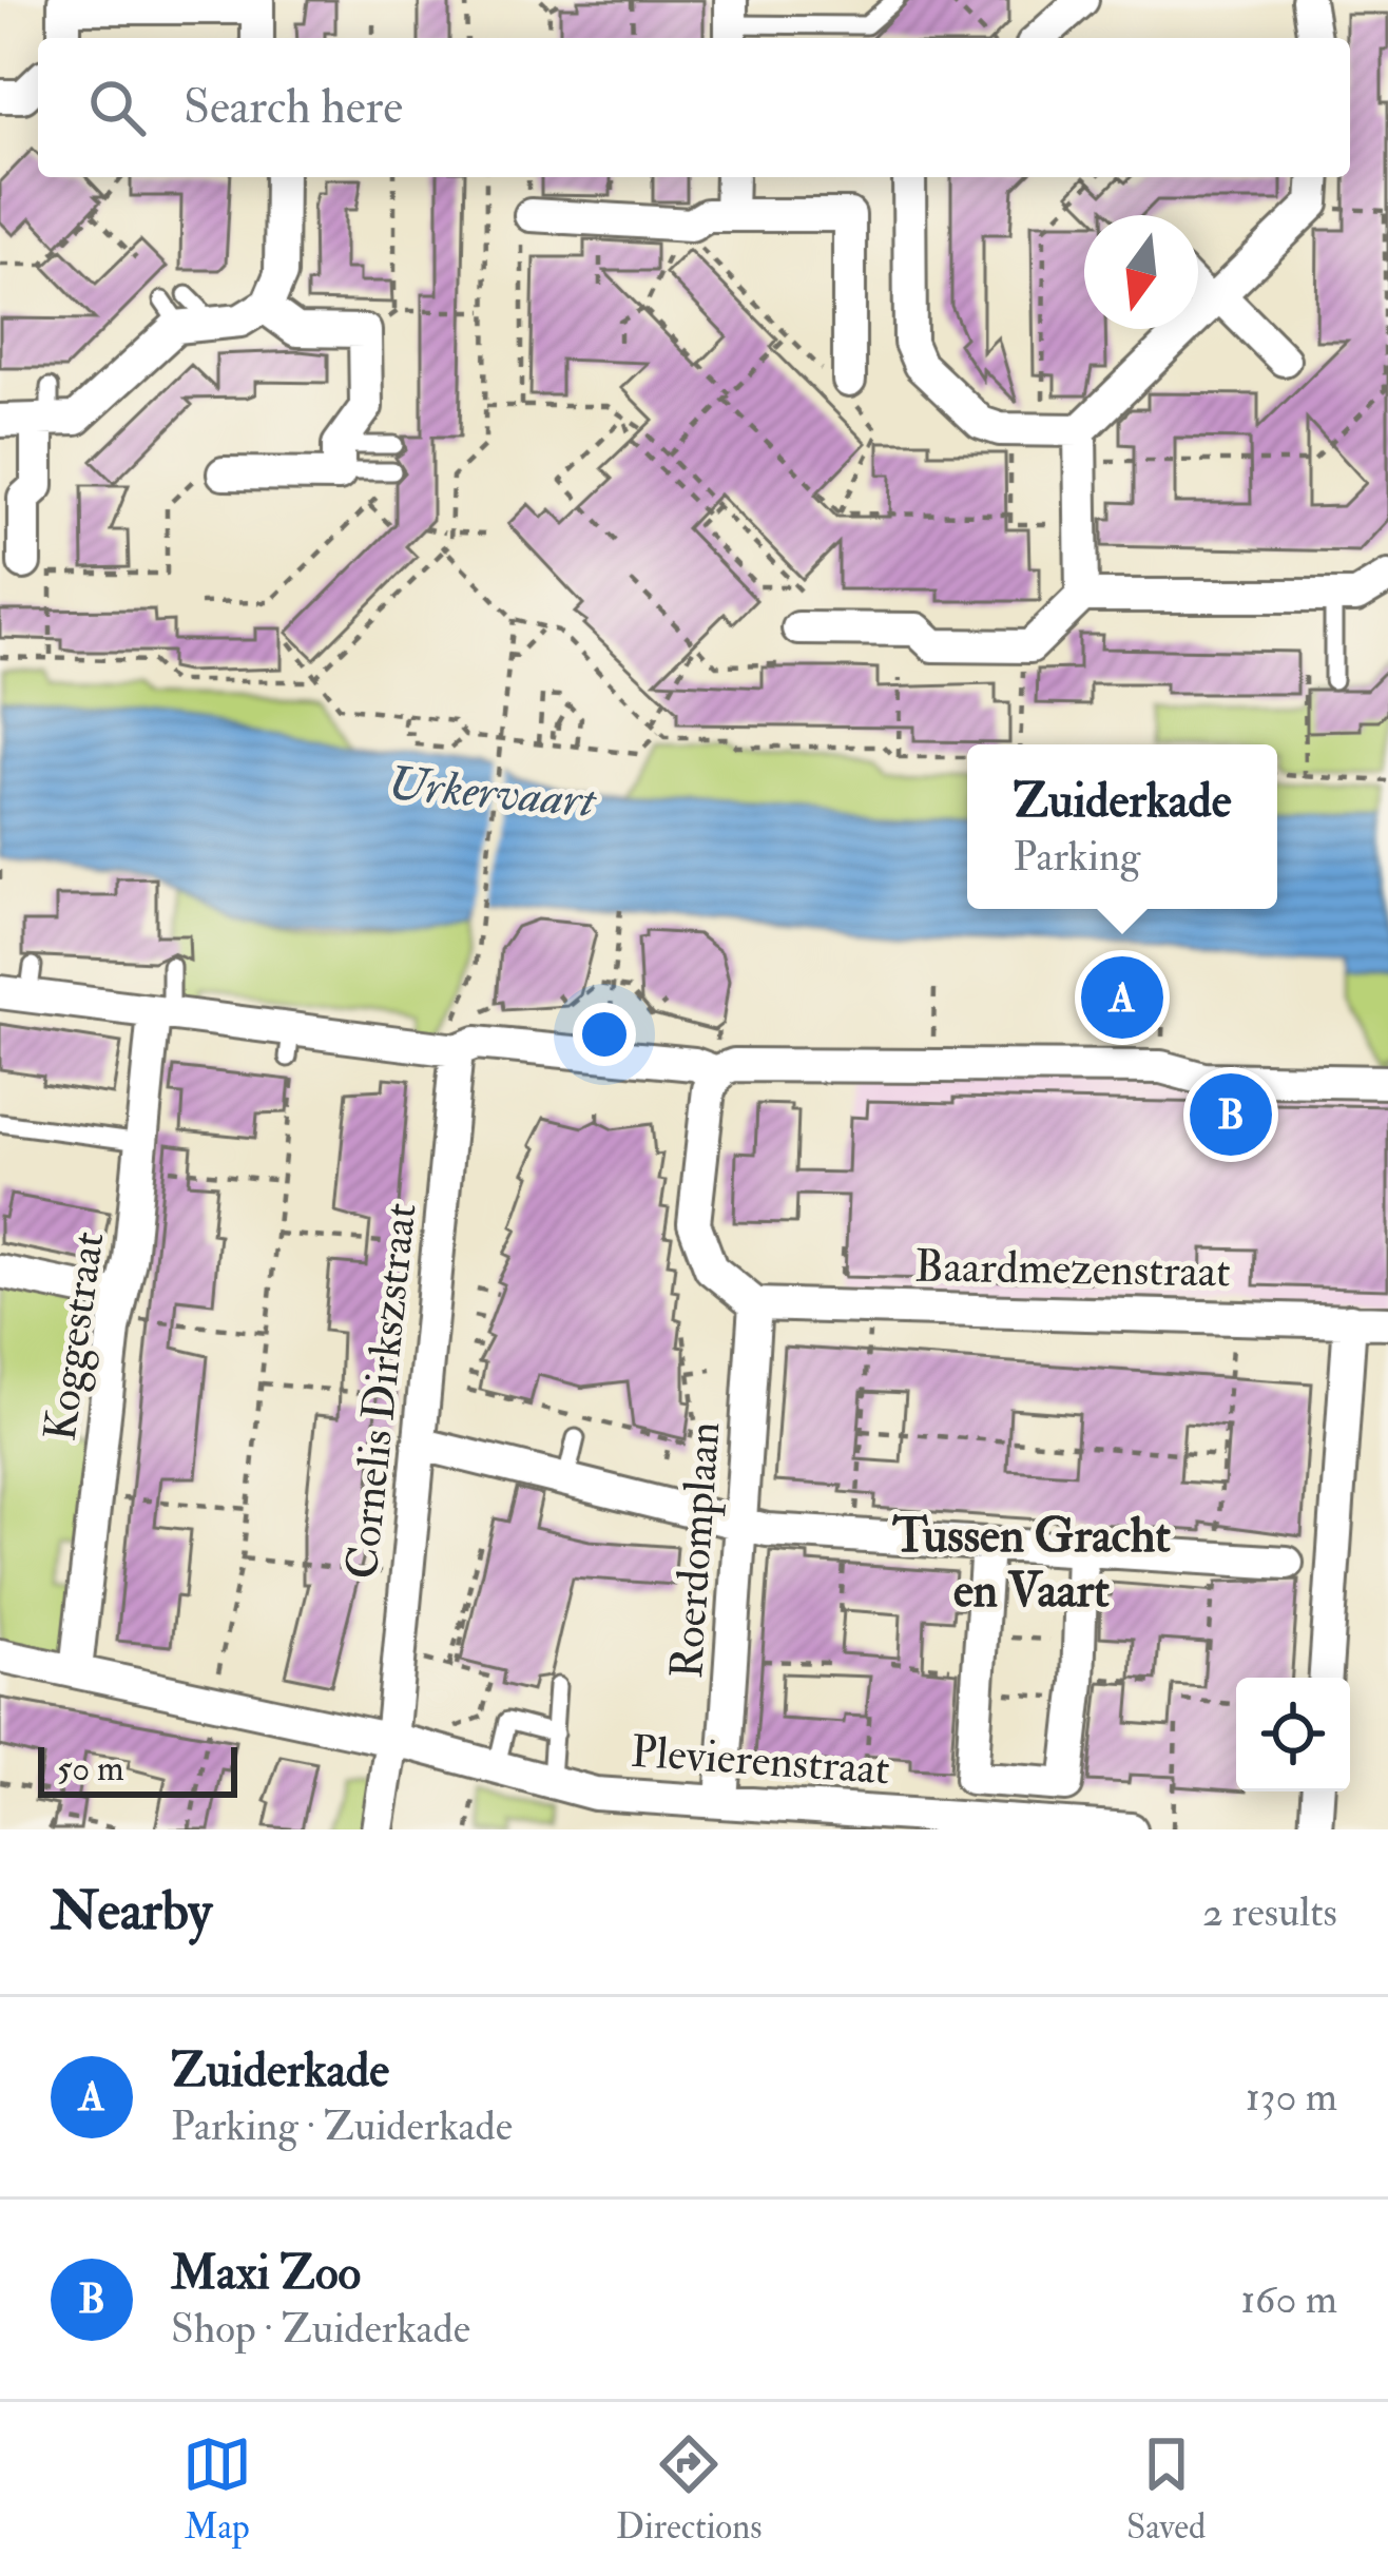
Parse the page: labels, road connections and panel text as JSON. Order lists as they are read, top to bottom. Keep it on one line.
{"streets":{"street":["Baardmezenstraat","Koggestraat","Cornelis Dirkszstraat","Roerdomplaan","Plevierenstraat"]},"crossings":[["Baardmezenstraat","Roerdomplaan"],["Koggestraat","Plevierenstraat"],["Cornelis Dirkszstraat","Plevierenstraat"],["Roerdomplaan","Plevierenstraat"]],"districts":["Tussen Gracht en Vaart"],"water":["Urkervaart"],"scale_bar":"50 m","north":"bottom","page":{"search":"Search here","popup":["Zuiderkade","Parking"],"pins":["A","B"],"scale":"50 m","heading":["Nearby","2 results"],"list":[{"mark":"A","name":"Zuiderkade","note":"Parking · Zuiderkade","value":"130 m"},{"mark":"B","name":"Maxi Zoo","note":"Shop · Zuiderkade","value":"160 m"}],"nav":["Map","Directions","Saved"]}}
